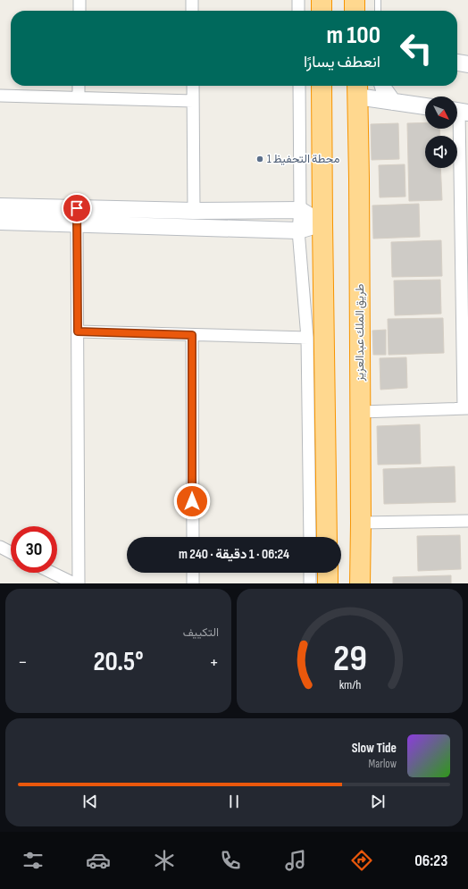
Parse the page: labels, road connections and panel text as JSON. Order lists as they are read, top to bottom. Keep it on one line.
{"streets":{"highway":["طريق الملك عبدالعزيز"]},"places":["محطة التحفيظ 1"],"north":"bottom right","page":{"turn":["100 m","انعطف يسارًا"],"limit":"30","trip":"06:24 · 1 دقيقة · 240 m","tile":"التكييف","heat":["−","20.5°","+"],"song":["Slow Tide","Marlow"],"tabs":"06:23","gauge":["29","km/h"]}}
